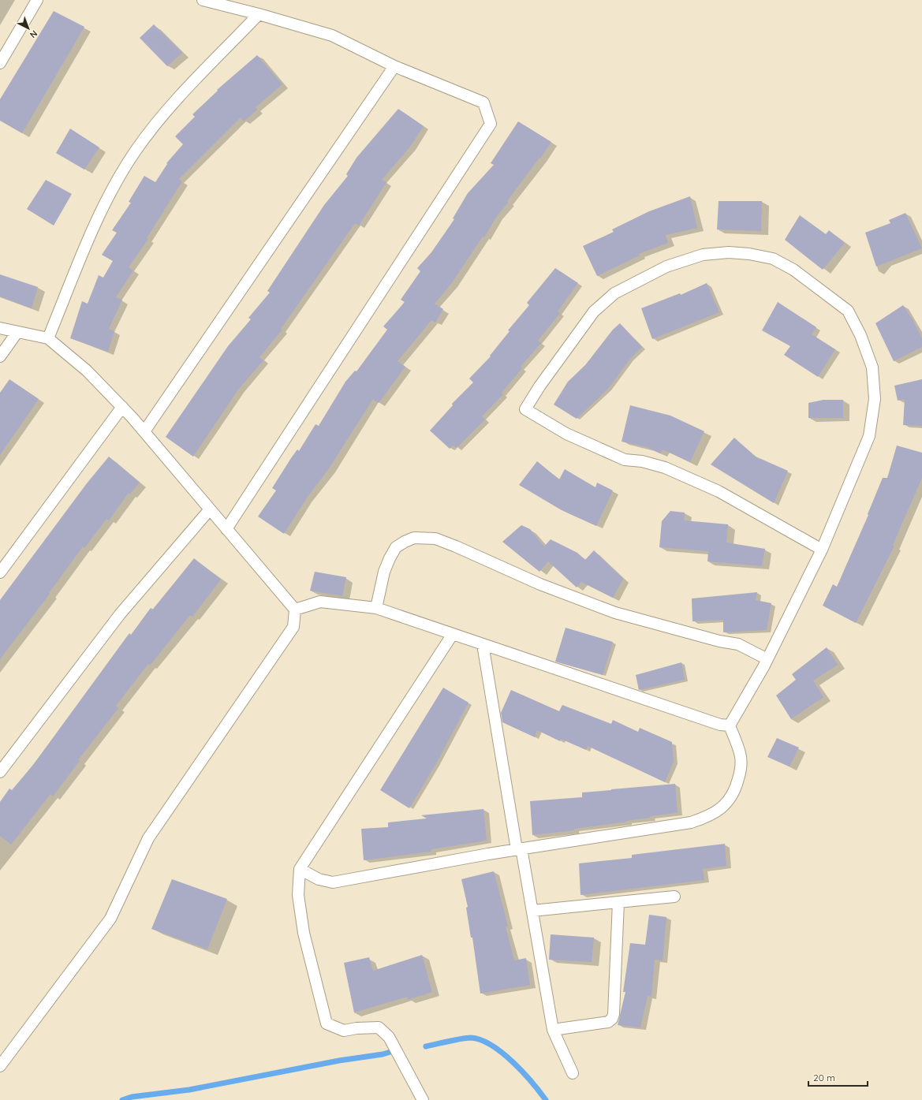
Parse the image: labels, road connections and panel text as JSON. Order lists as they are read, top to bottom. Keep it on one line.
{"scale_bar":"20 m","north":"bottom right"}
